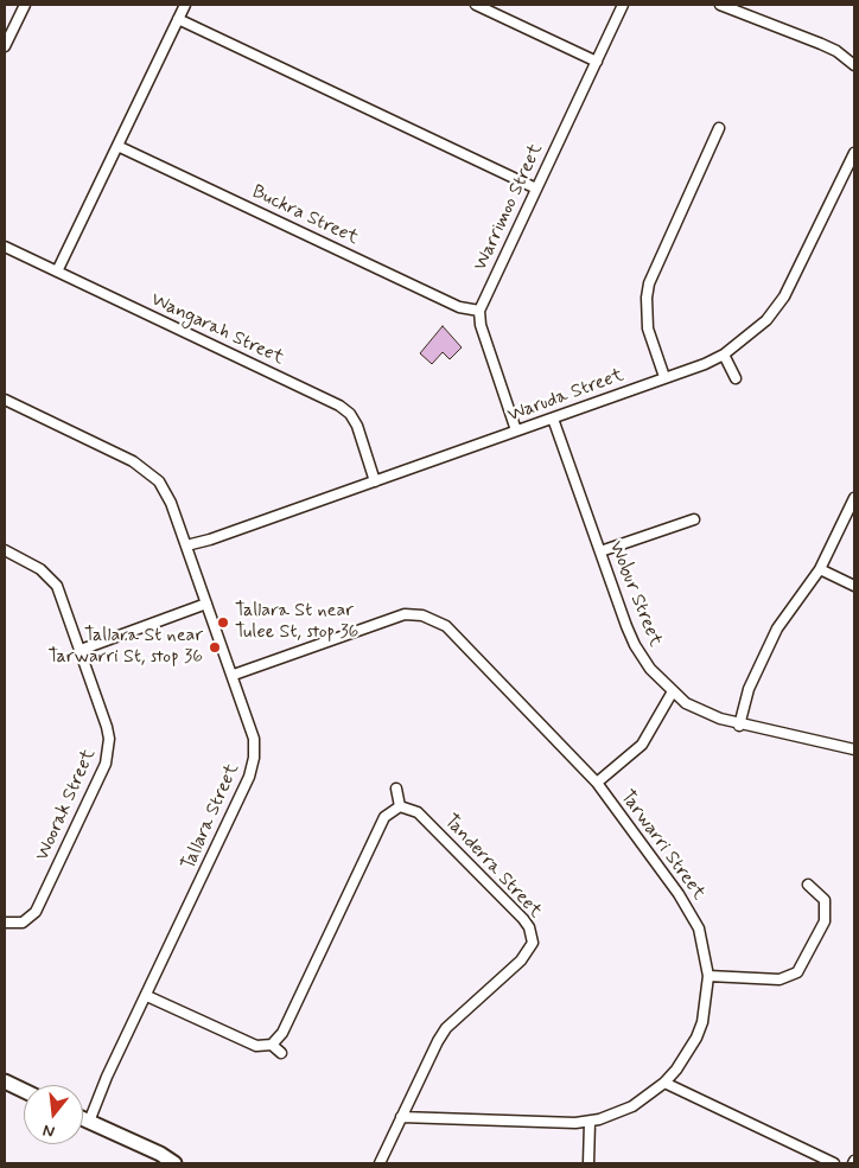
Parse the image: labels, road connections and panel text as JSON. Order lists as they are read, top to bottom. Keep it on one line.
{"streets":{"street":["Warrimoo Street","Buckra Street","Wangarah Street","Waruda Street","Wobur Street","Woorak Street","Tallara Street","Tarwarri Street","Tanderra Street"]},"crossings":[["Warrimoo Street","Buckra Street"],["Wangarah Street","Waruda Street"],["Waruda Street","Wobur Street"],["Waruda Street","Tallara Street"],["Tallara Street","Tarwarri Street"],["Tarwarri Street","Tanderra Street"]],"places":["Tallara St near Tulee St, stop 36","Tallara St near Tarwarri St, stop 36"],"north":"bottom"}
